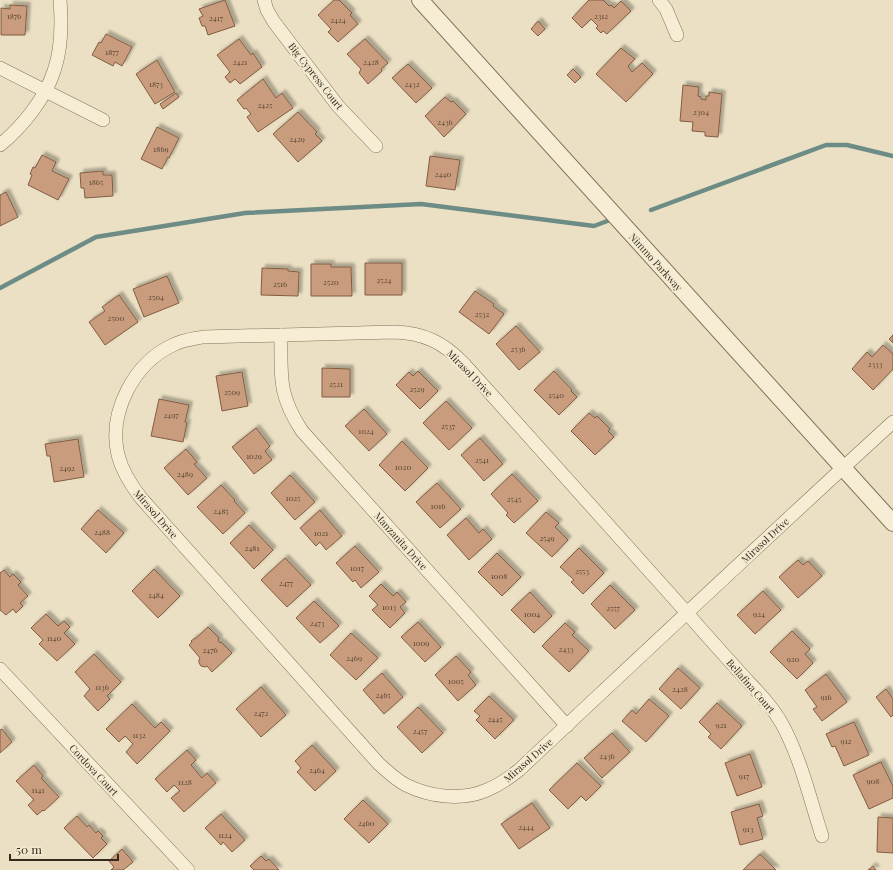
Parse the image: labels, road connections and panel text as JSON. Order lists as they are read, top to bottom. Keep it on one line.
{"streets":{"street":["Big Cypress Court","Nimmo Parkway","Mirasol Drive","Manzanita Drive","Bellafina Court","Cordova Court"]},"crossings":[["Nimmo Parkway","Mirasol Drive"],["Mirasol Drive","Manzanita Drive"],["Mirasol Drive","Bellafina Court"]],"house_numbers":["1876","2312","2417","2424","1877","2421","2428","1873","2432","2425","2304","2436","2429","1869","2440","1865","2524","2520","2516","2504","2532","2500","2536","2333","2521","2529","2509","2540","2497","2537","1024","1029","2541","1020","2492","2489","1025","2545","1016","2485","2488","1021","2549","2481","1017","2553","1008","2477","2484","1013","2557","1004","924","2473","1140","1009","2433","2476","2469","920","1005","1136","2428","2465","916","2472","2445","921","2457","1132","912","2436","2464","917","908","1128","1141","2460","2444","913","1124"],"scale_bar":"50 m"}
